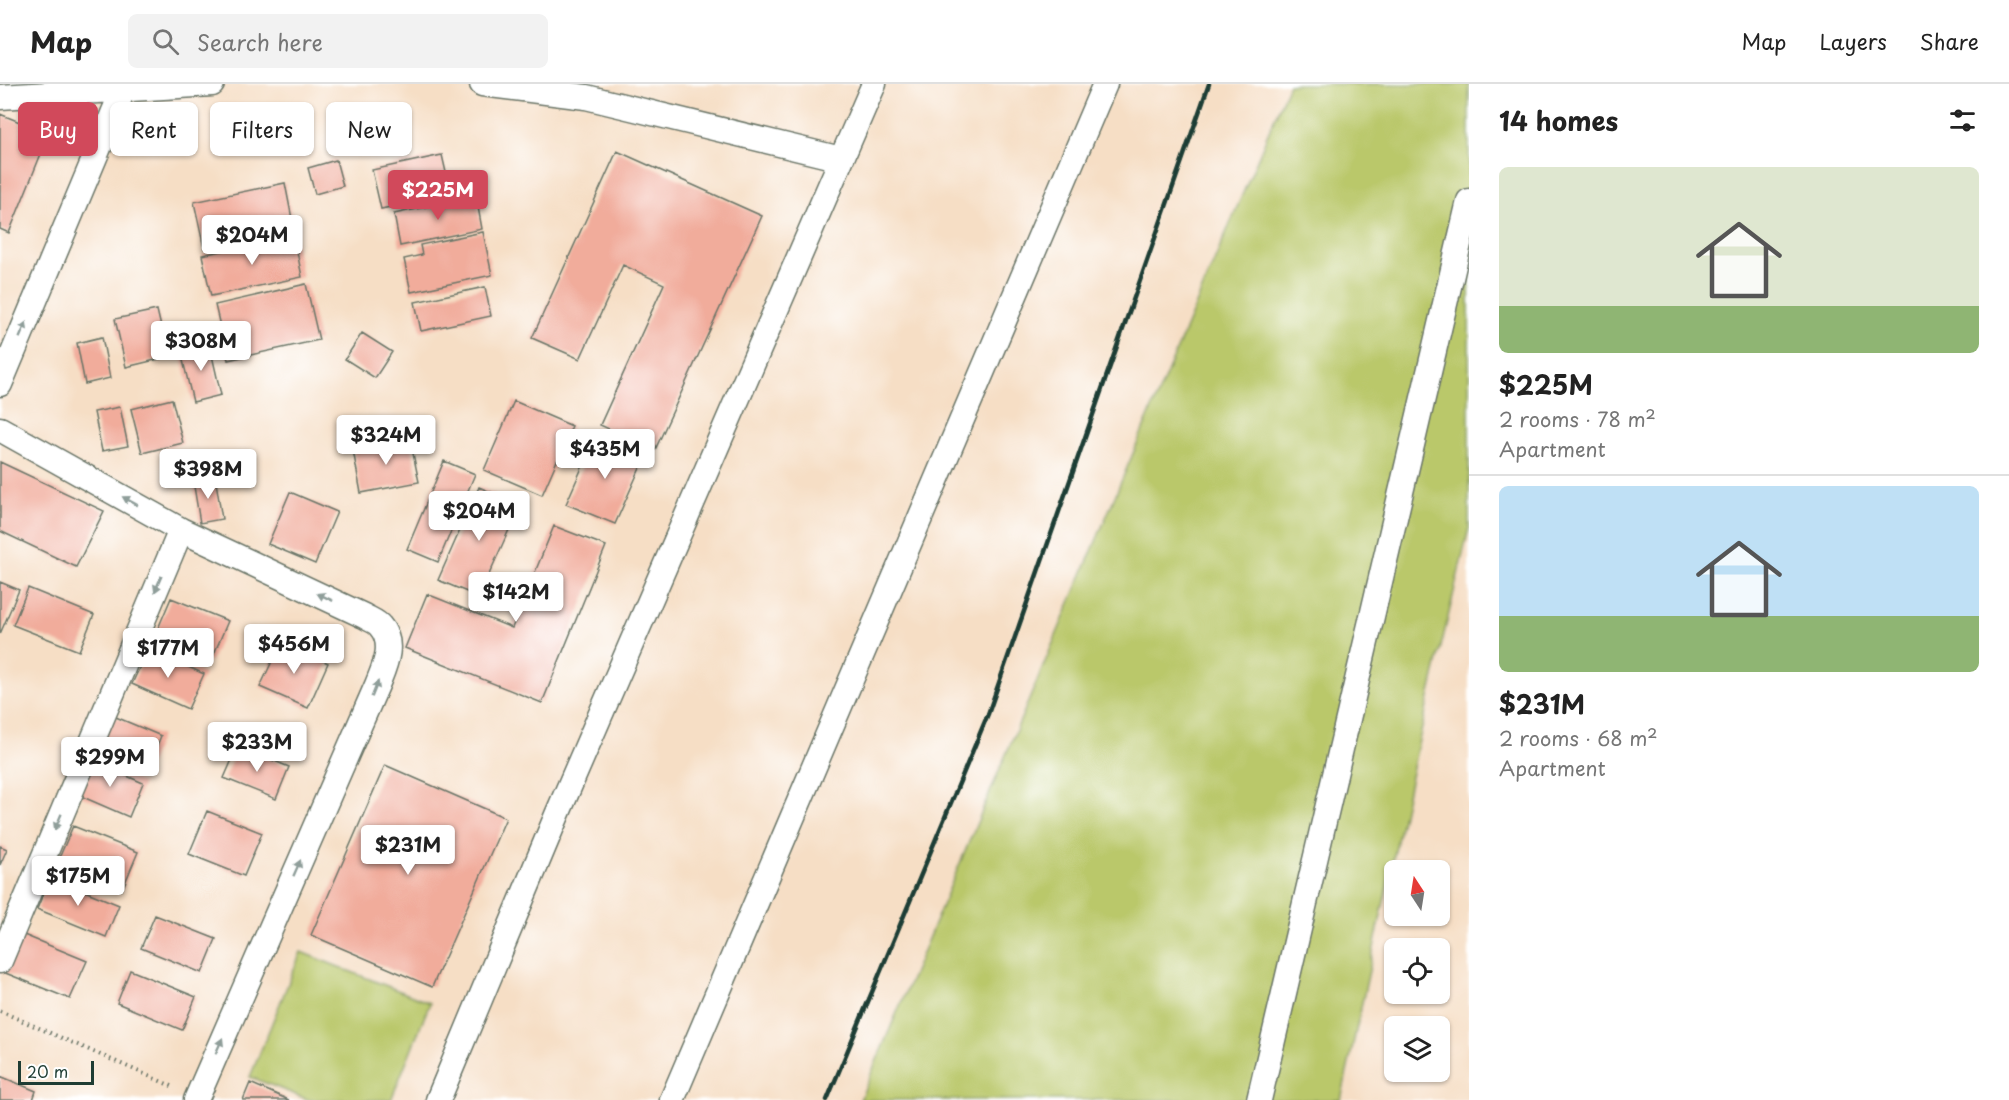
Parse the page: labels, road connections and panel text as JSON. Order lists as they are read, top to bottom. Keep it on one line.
{"scale_bar":"20 m","north":"top","page":{"header":"Map","search":"Search here","nav":["Map","Layers","Share"],"heading":"14 homes","chip":["Buy","Rent","Filters","New"],"list":[{"name":"$225M","note":"2 rooms · 78 m² · Apartment"},{"name":"$231M","note":"2 rooms · 68 m² · Apartment"}],"price":["$225M","$204M","$308M","$324M","$435M","$398M","$204M","$142M","$456M","$177M","$233M","$299M","$231M","$175M"],"scale":"20 m"}}
